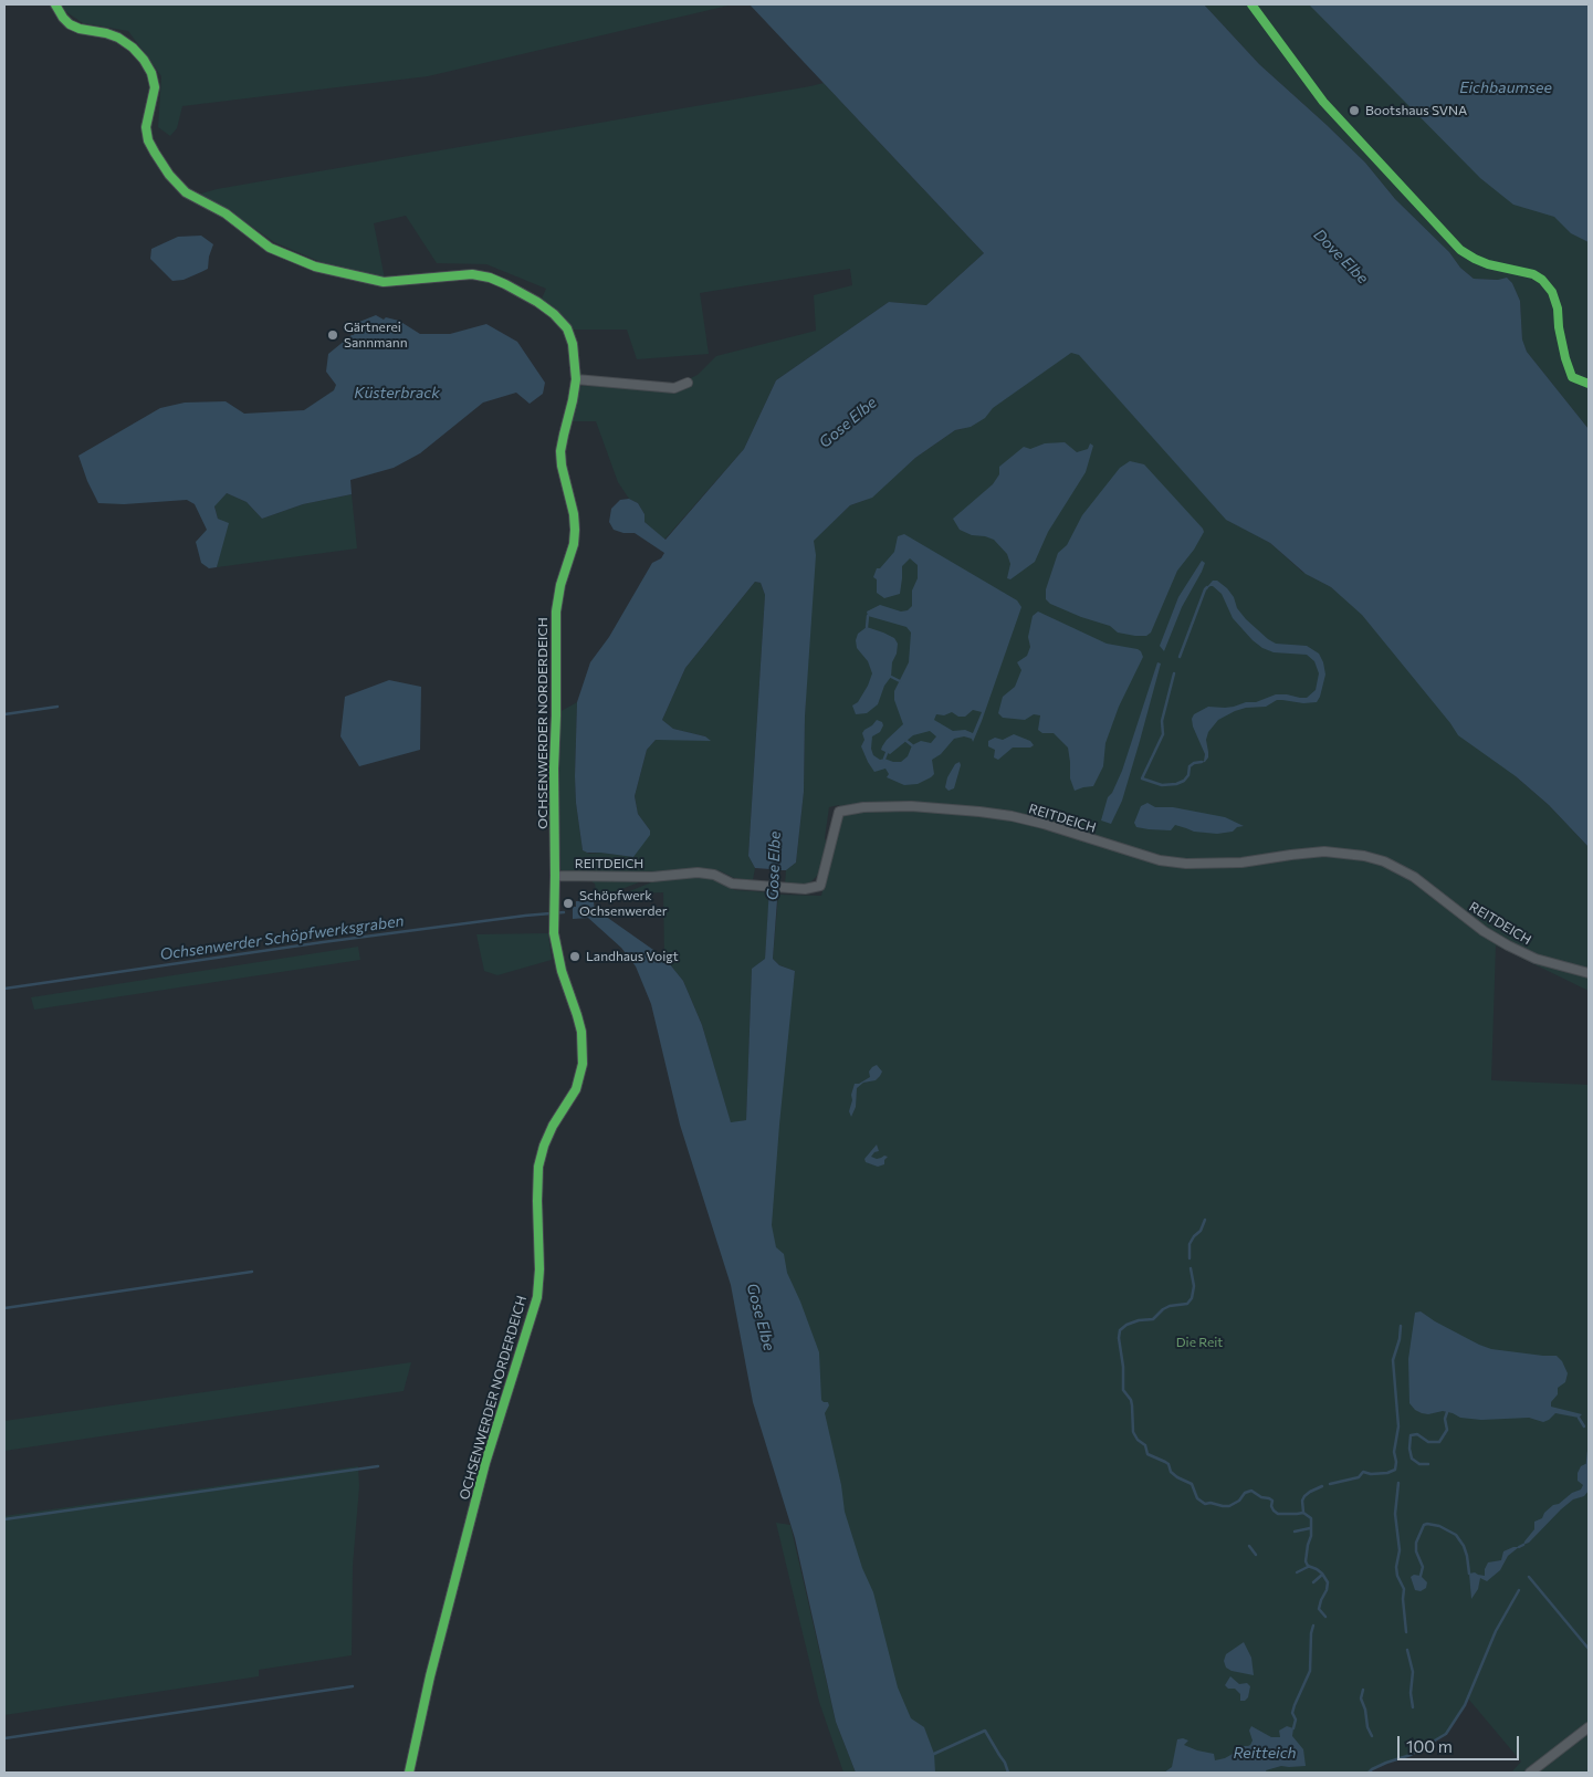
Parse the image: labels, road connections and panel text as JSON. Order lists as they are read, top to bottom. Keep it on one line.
{"streets":{"street":["OCHSENWERDER NORDERDEICH","REITDEICH"]},"crossings":[["OCHSENWERDER NORDERDEICH","REITDEICH"]],"water":["Eichbaumsee","Dove Elbe","Küsterbrack","Gose Elbe","Ochsenwerder Schöpfwerksgraben","Reitteich"],"parks":["Die Reit"],"places":["Bootshaus SVNA","Gärtnerei Sannmann","Schöpfwerk Ochsenwerder","Landhaus Voigt"],"scale_bar":"100 m"}
